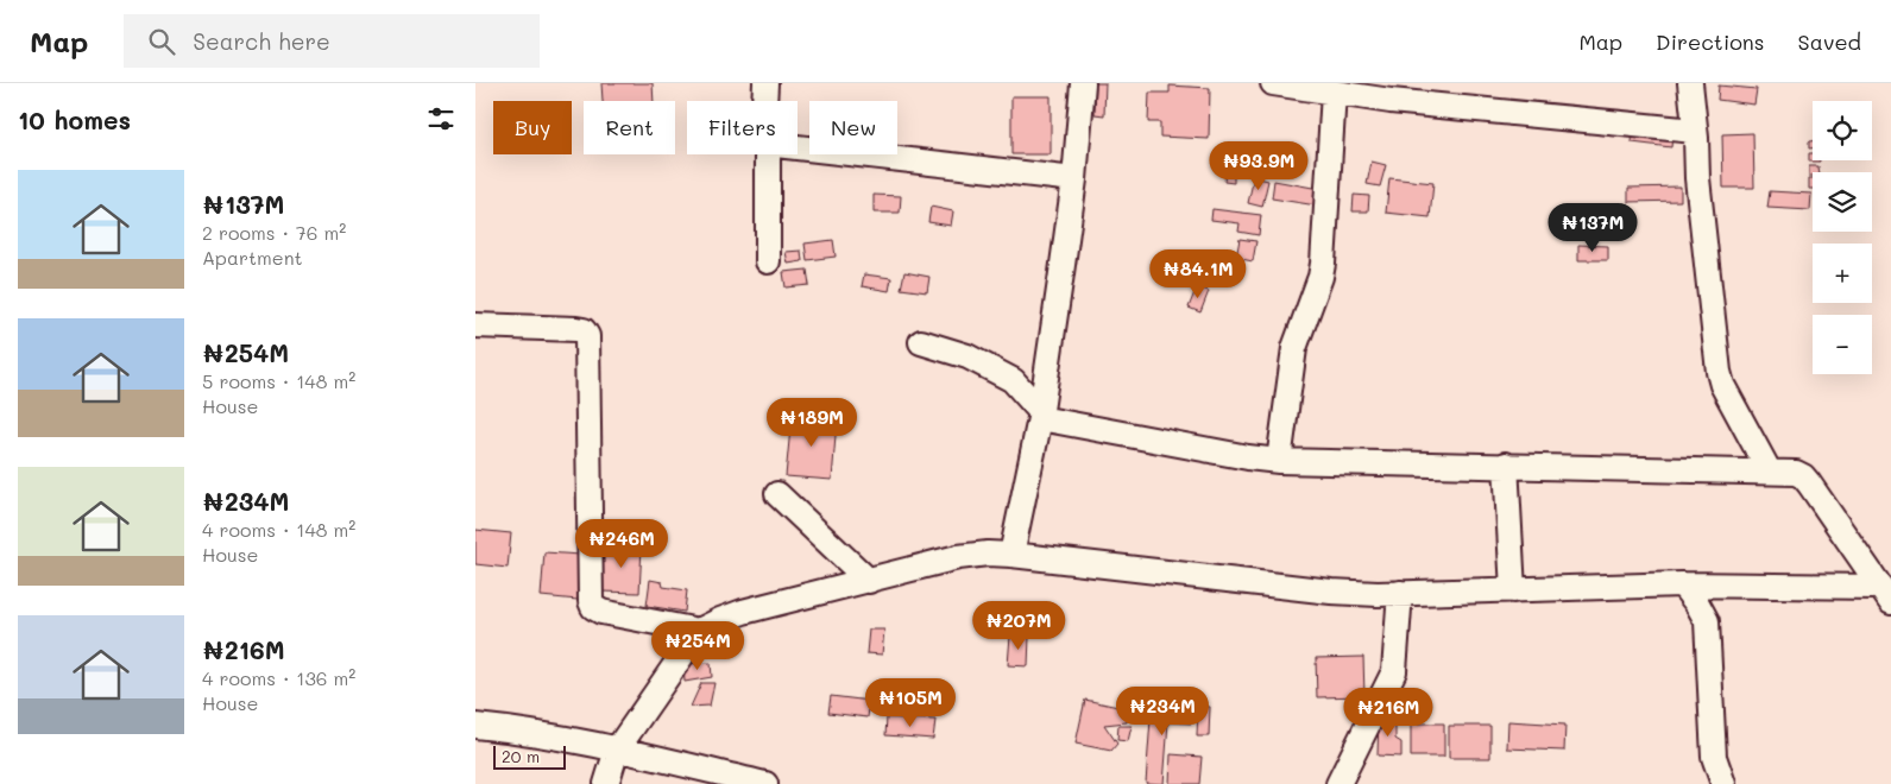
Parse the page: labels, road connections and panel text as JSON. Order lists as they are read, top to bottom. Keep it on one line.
{"scale_bar":"20 m","page":{"header":"Map","search":"Search here","nav":["Map","Directions","Saved"],"heading":"10 homes","map_buttons":["+","−"],"chip":["Buy","Rent","Filters","New"],"price":["₦93.9M","₦137M","₦84.1M","₦189M","₦246M","₦207M","₦254M","₦105M","₦234M","₦216M"],"list":[{"name":"₦137M","note":"2 rooms · 76 m² · Apartment"},{"name":"₦254M","note":"5 rooms · 148 m² · House"},{"name":"₦234M","note":"4 rooms · 148 m² · House"},{"name":"₦216M","note":"4 rooms · 136 m² · House"}],"scale":"20 m"}}
